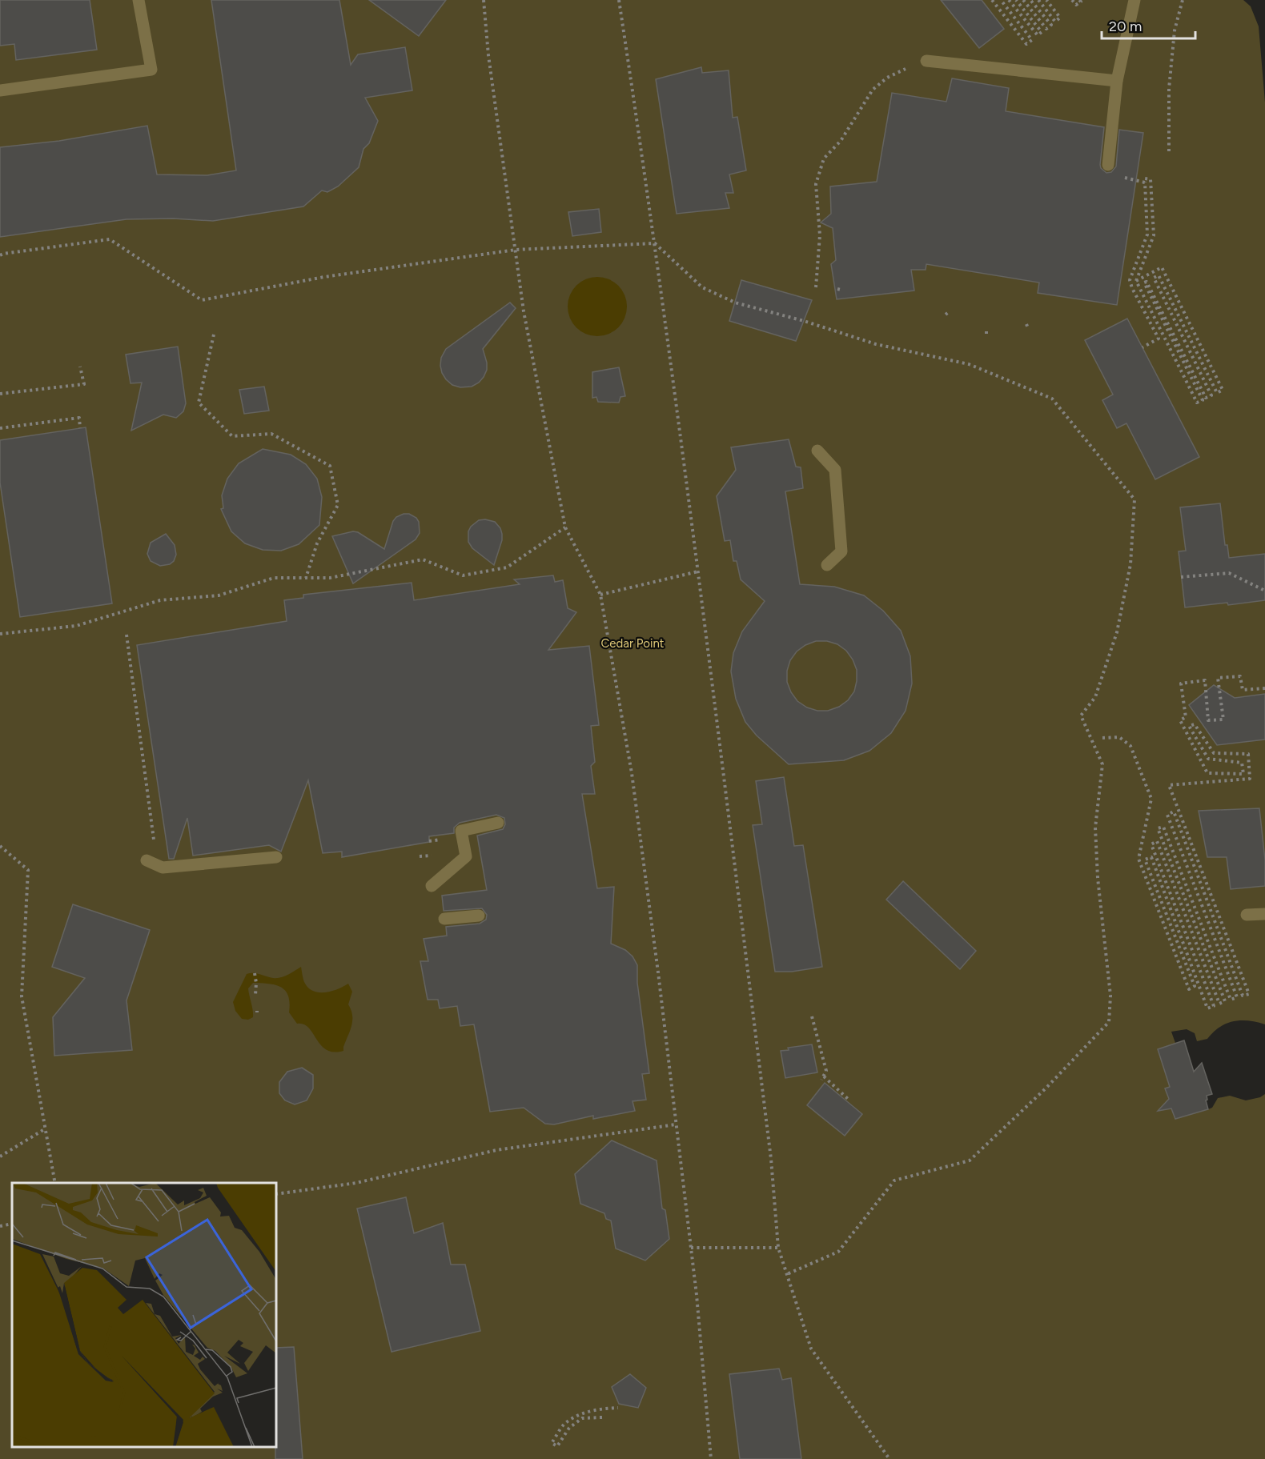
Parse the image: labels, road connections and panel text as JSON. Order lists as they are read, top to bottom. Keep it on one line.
{"parks":["Cedar Point"],"scale_bar":"20 m"}
